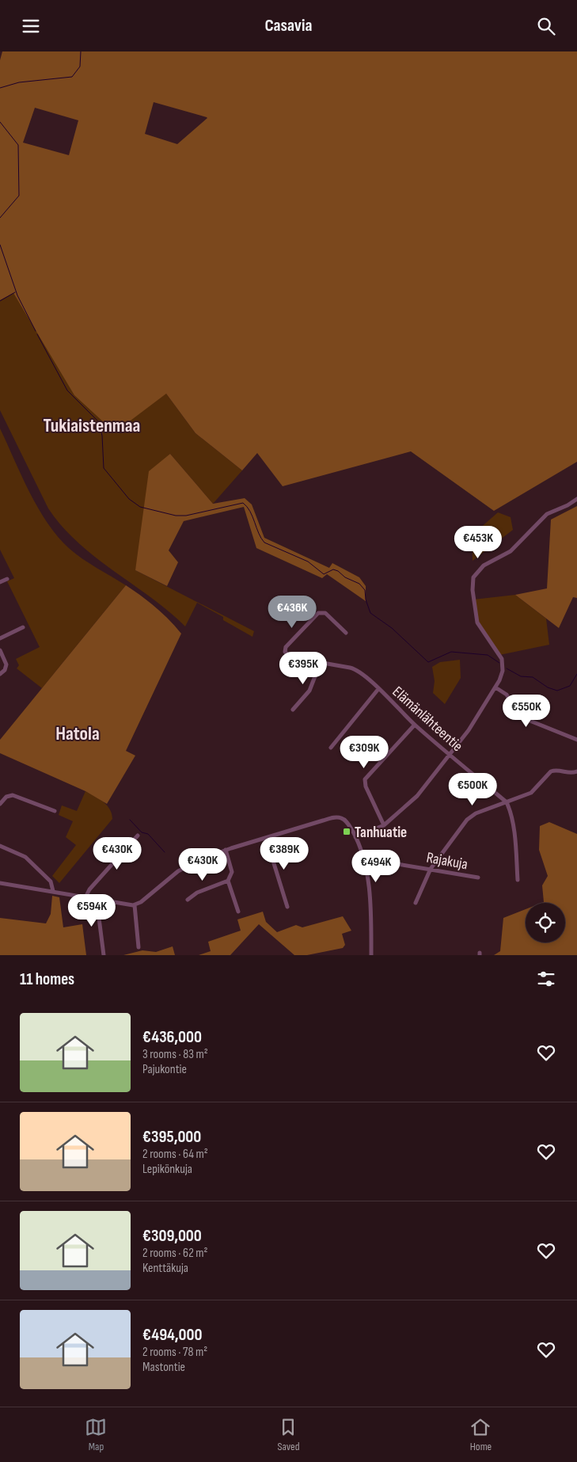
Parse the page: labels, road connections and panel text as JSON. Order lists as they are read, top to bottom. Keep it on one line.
{"streets":{"street":["Elämänlähteentie","Rajakuja"]},"districts":["Tukiaistenmaa","Hatola"],"places":{"transit":["Tanhuatie"]},"page":{"header":"Casavia","price":["€453K","€436K","€395K","€550K","€309K","€500K","€430K","€389K","€430K","€494K","€594K"],"heading":"11 homes","list":[{"name":"€436,000","note":"3 rooms · 83 m² · Pajukontie"},{"name":"€395,000","note":"2 rooms · 64 m² · Lepikönkuja"},{"name":"€309,000","note":"2 rooms · 62 m² · Kenttäkuja"},{"name":"€494,000","note":"2 rooms · 78 m² · Mastontie"}],"tabs":["Map","Saved","Home"]}}
